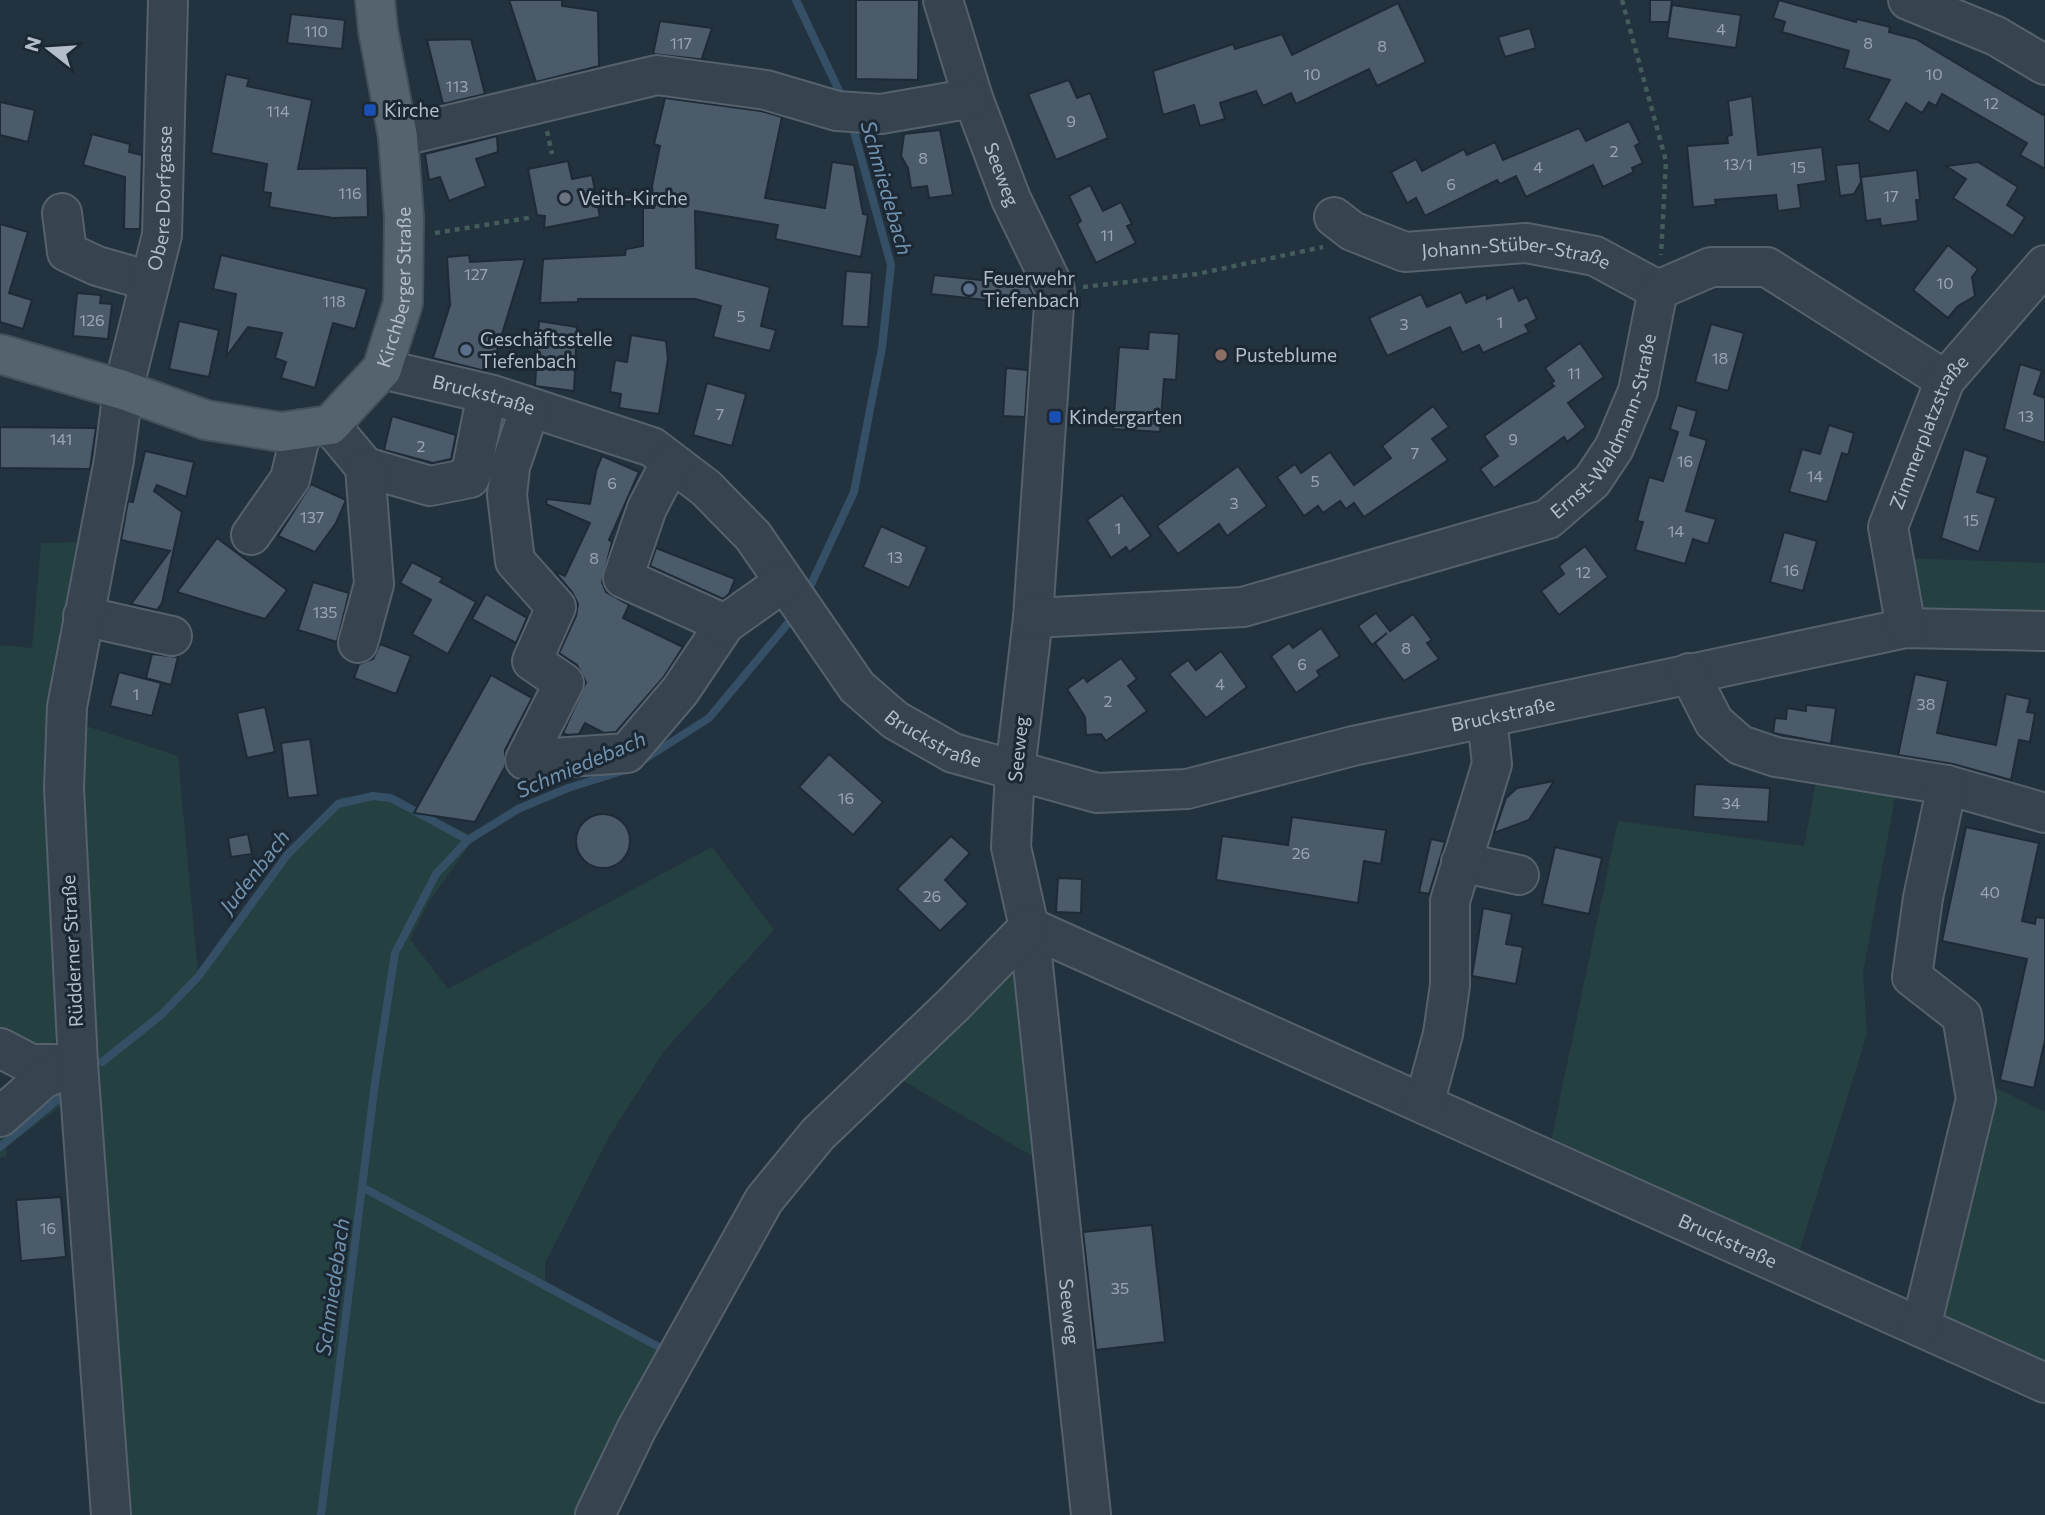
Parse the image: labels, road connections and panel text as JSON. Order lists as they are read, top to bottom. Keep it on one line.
{"streets":{"main road":["Kirchberger Straße"],"street":["Seeweg","Obere Dorfgasse","Johann-Stüber-Straße","Bruckstraße","Ernst-Waldmann-Straße","Zimmerplatzstraße","Rüdderner Straße"]},"crossings":[["Seeweg","Bruckstraße"],["Seeweg","Ernst-Waldmann-Straße"],["Obere Dorfgasse","Rüdderner Straße"],["Johann-Stüber-Straße","Ernst-Waldmann-Straße"],["Kirchberger Straße","Bruckstraße"],["Bruckstraße","Zimmerplatzstraße"]],"water":["Schmiedebach","Judenbach"],"places":{"transit":["Kirche","Kindergarten"],"other":["Veith-Kirche","Feuerwehr Tiefenbach","Geschäftsstelle Tiefenbach","Pusteblume"]},"house_numbers":["4","110","117","8","8","10","10","113","12","114","9","2","8","13/1","4","15","6","116","17","11","127","10","118","5","126","1","3","18","11","7","13","141","9","2","7","16","14","5","6","3","137","15","1","14","13","8","16","12","135","8","6","4","1","2","38","16","34","26","40","26","16","35"],"north":"left"}
